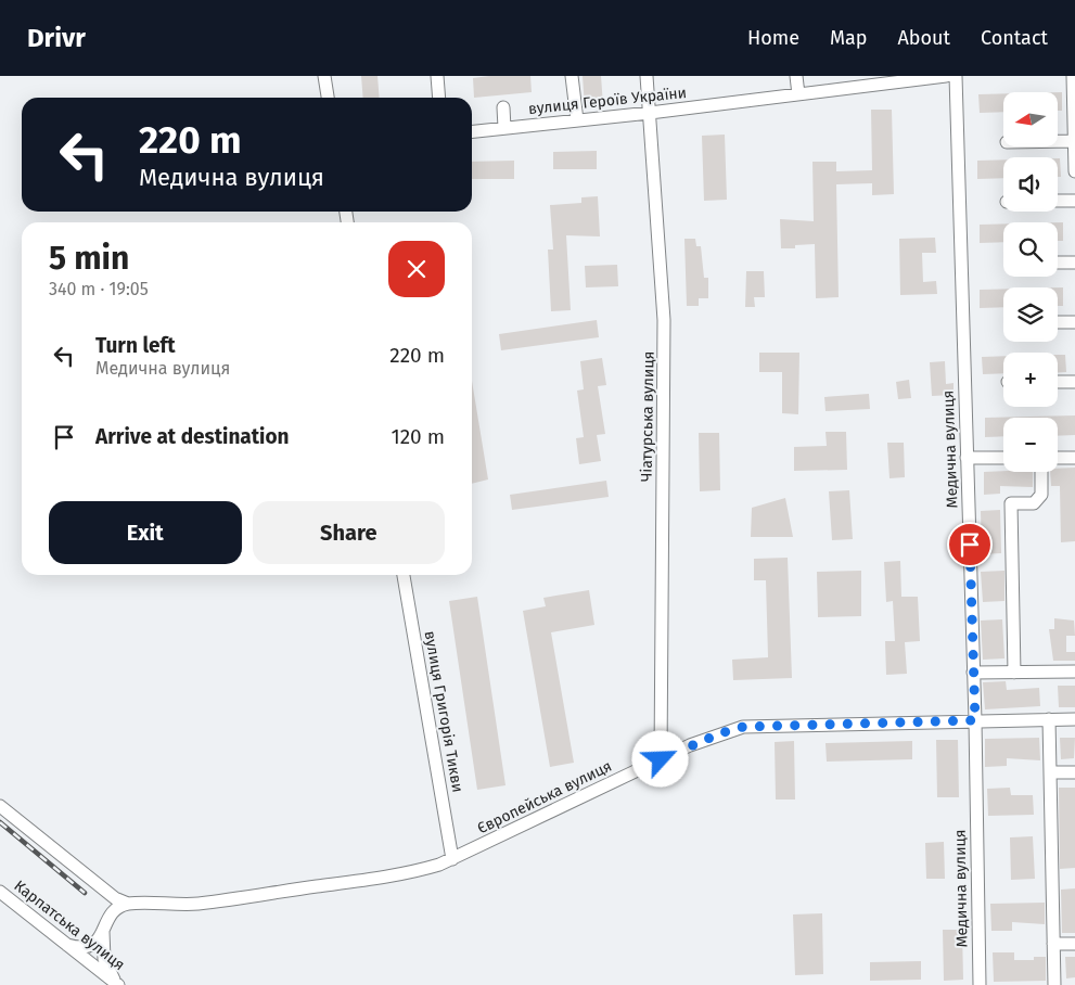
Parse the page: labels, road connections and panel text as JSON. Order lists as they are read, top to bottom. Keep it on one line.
{"streets":{"street":["вулиця Героїв України","Чіатурська вулиця","Медична вулиця","вулиця Григорія Тикви","Європейська вулиця","Карпатська вулиця"]},"crossings":[["вулиця Героїв України","Чіатурська вулиця"],["Чіатурська вулиця","Європейська вулиця"],["Медична вулиця","Європейська вулиця"],["вулиця Григорія Тикви","Європейська вулиця"]],"north":"left","page":{"header":"Drivr","nav":["Home","Map","About","Contact"],"map_buttons":["+","−"],"turn":["220 m","Медична вулиця"],"heading":["5 min","340 m · 19:05"],"list":[{"name":"Turn left","note":"Медична вулиця","value":"220 m"},{"name":"Arrive at destination","value":"120 m"}],"buttons":["Exit","Share"]}}
